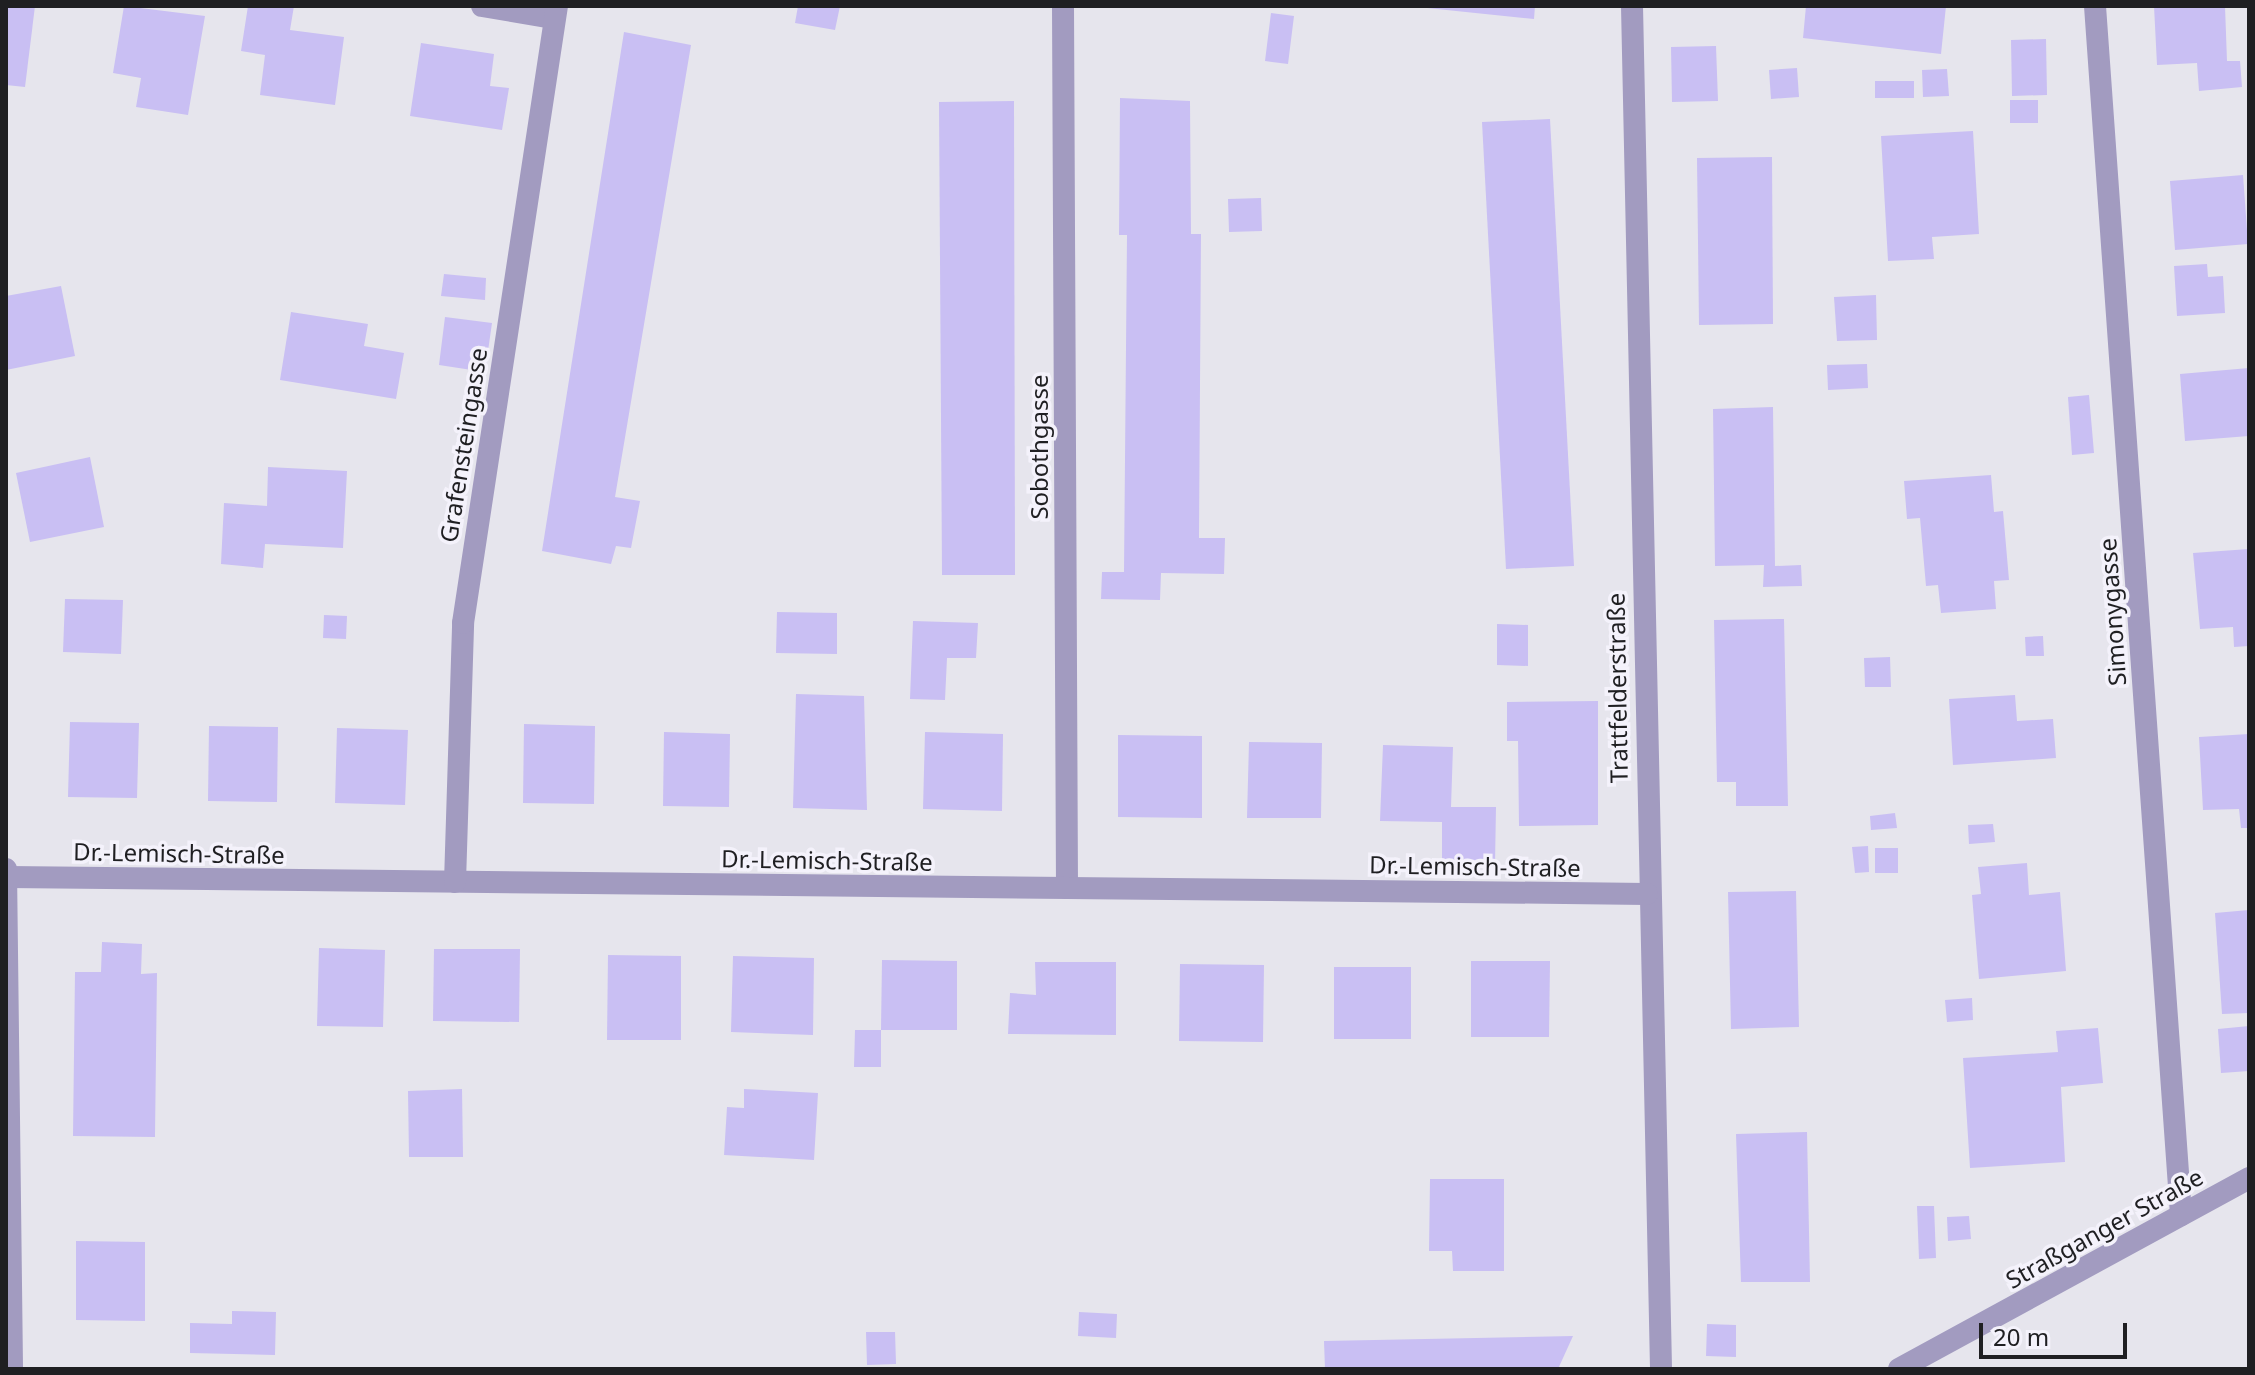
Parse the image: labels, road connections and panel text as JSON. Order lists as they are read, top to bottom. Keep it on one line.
{"streets":{"street":["Grafensteingasse","Sobothgasse","Simonygasse","Trattfelderstraße","Dr.-Lemisch-Straße","Straßganger Straße"]},"crossings":[["Grafensteingasse","Dr.-Lemisch-Straße"],["Sobothgasse","Dr.-Lemisch-Straße"],["Simonygasse","Straßganger Straße"],["Trattfelderstraße","Dr.-Lemisch-Straße"]],"scale_bar":"20 m"}
